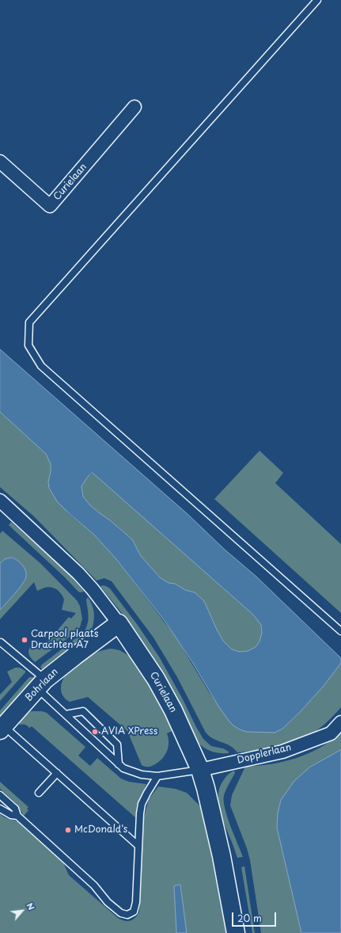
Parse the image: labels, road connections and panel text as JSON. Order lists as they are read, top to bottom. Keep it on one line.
{"streets":{"main road":["Curielaan","Bohrlaan"],"street":["Dopplerlaan"]},"crossings":[["Curielaan","Bohrlaan"],["Curielaan","Dopplerlaan"]],"places":["Carpool plaats Drachten A7","AVIA XPress","McDonald's"],"scale_bar":"20 m","north":"top right"}
